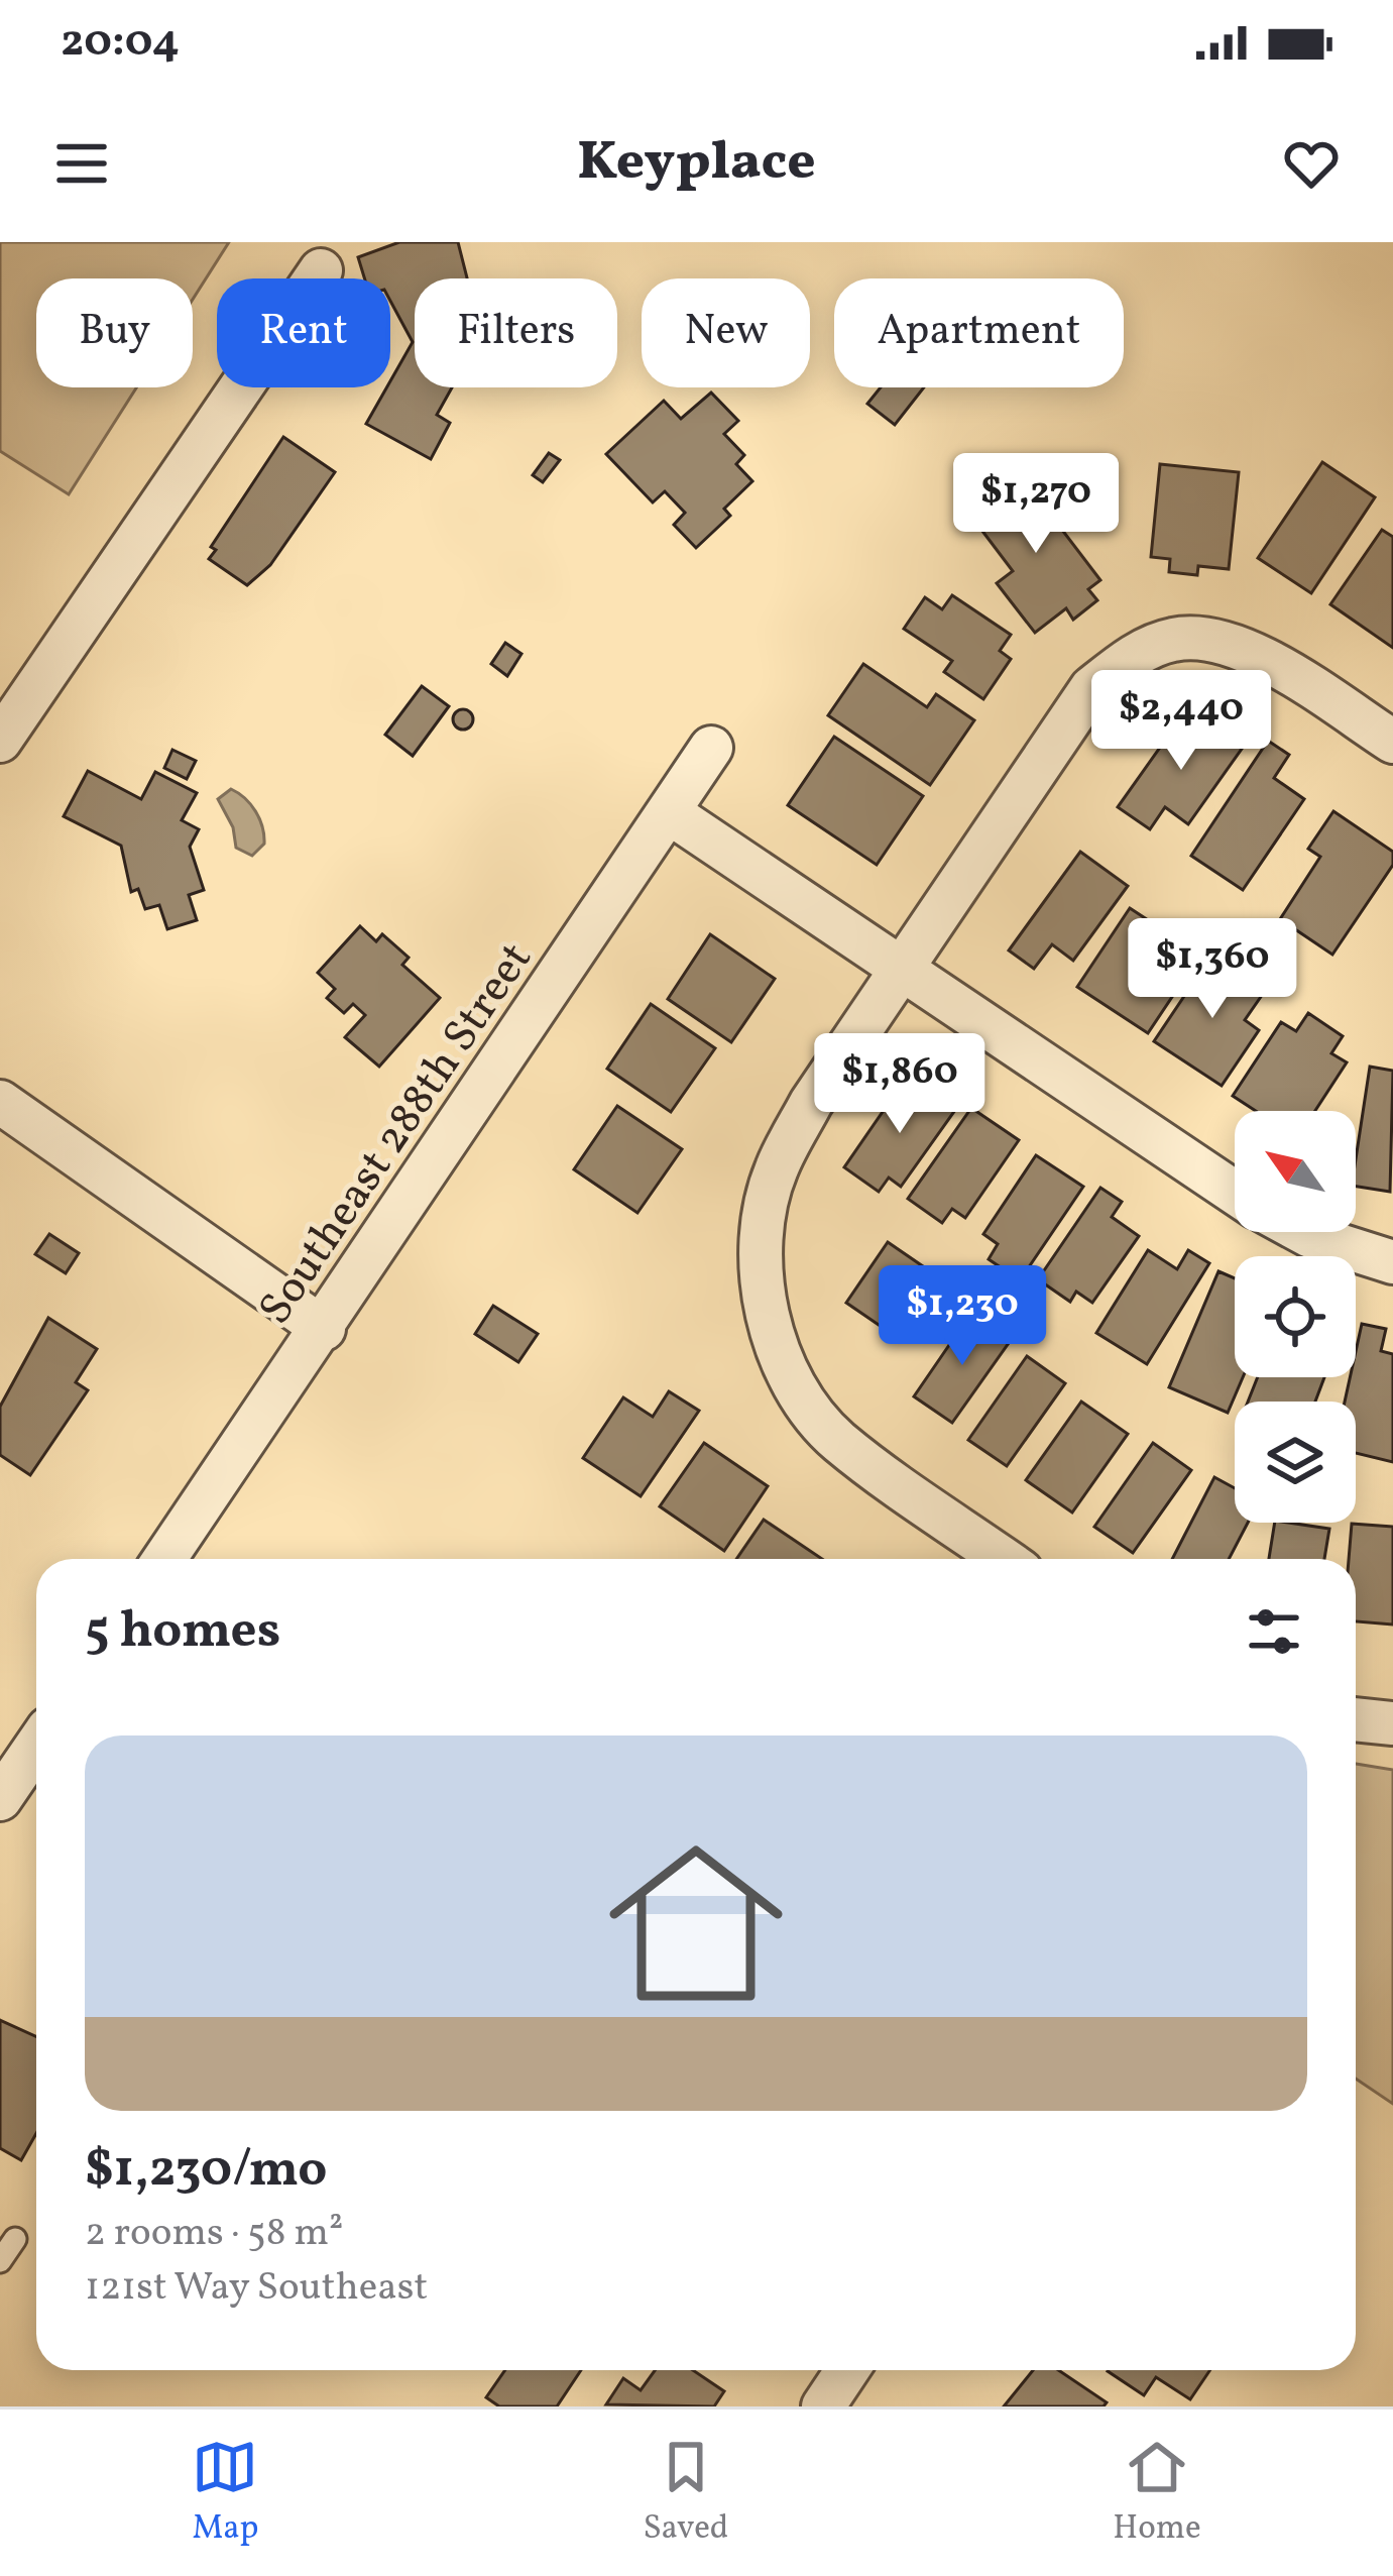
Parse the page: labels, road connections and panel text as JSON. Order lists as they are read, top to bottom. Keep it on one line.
{"streets":{"street":["Southeast 288th Street"]},"north":"top left","page":{"status":"20:04","header":"Keyplace","chip":["Buy","Rent","Filters","New","Apartment"],"price":["$1,270","$2,440","$1,360","$1,860","$1,230"],"heading":"5 homes","list":[{"name":"$1,230/mo","note":"2 rooms · 58 m² · 121st Way Southeast"}],"tabs":["Map","Saved","Home"]}}
